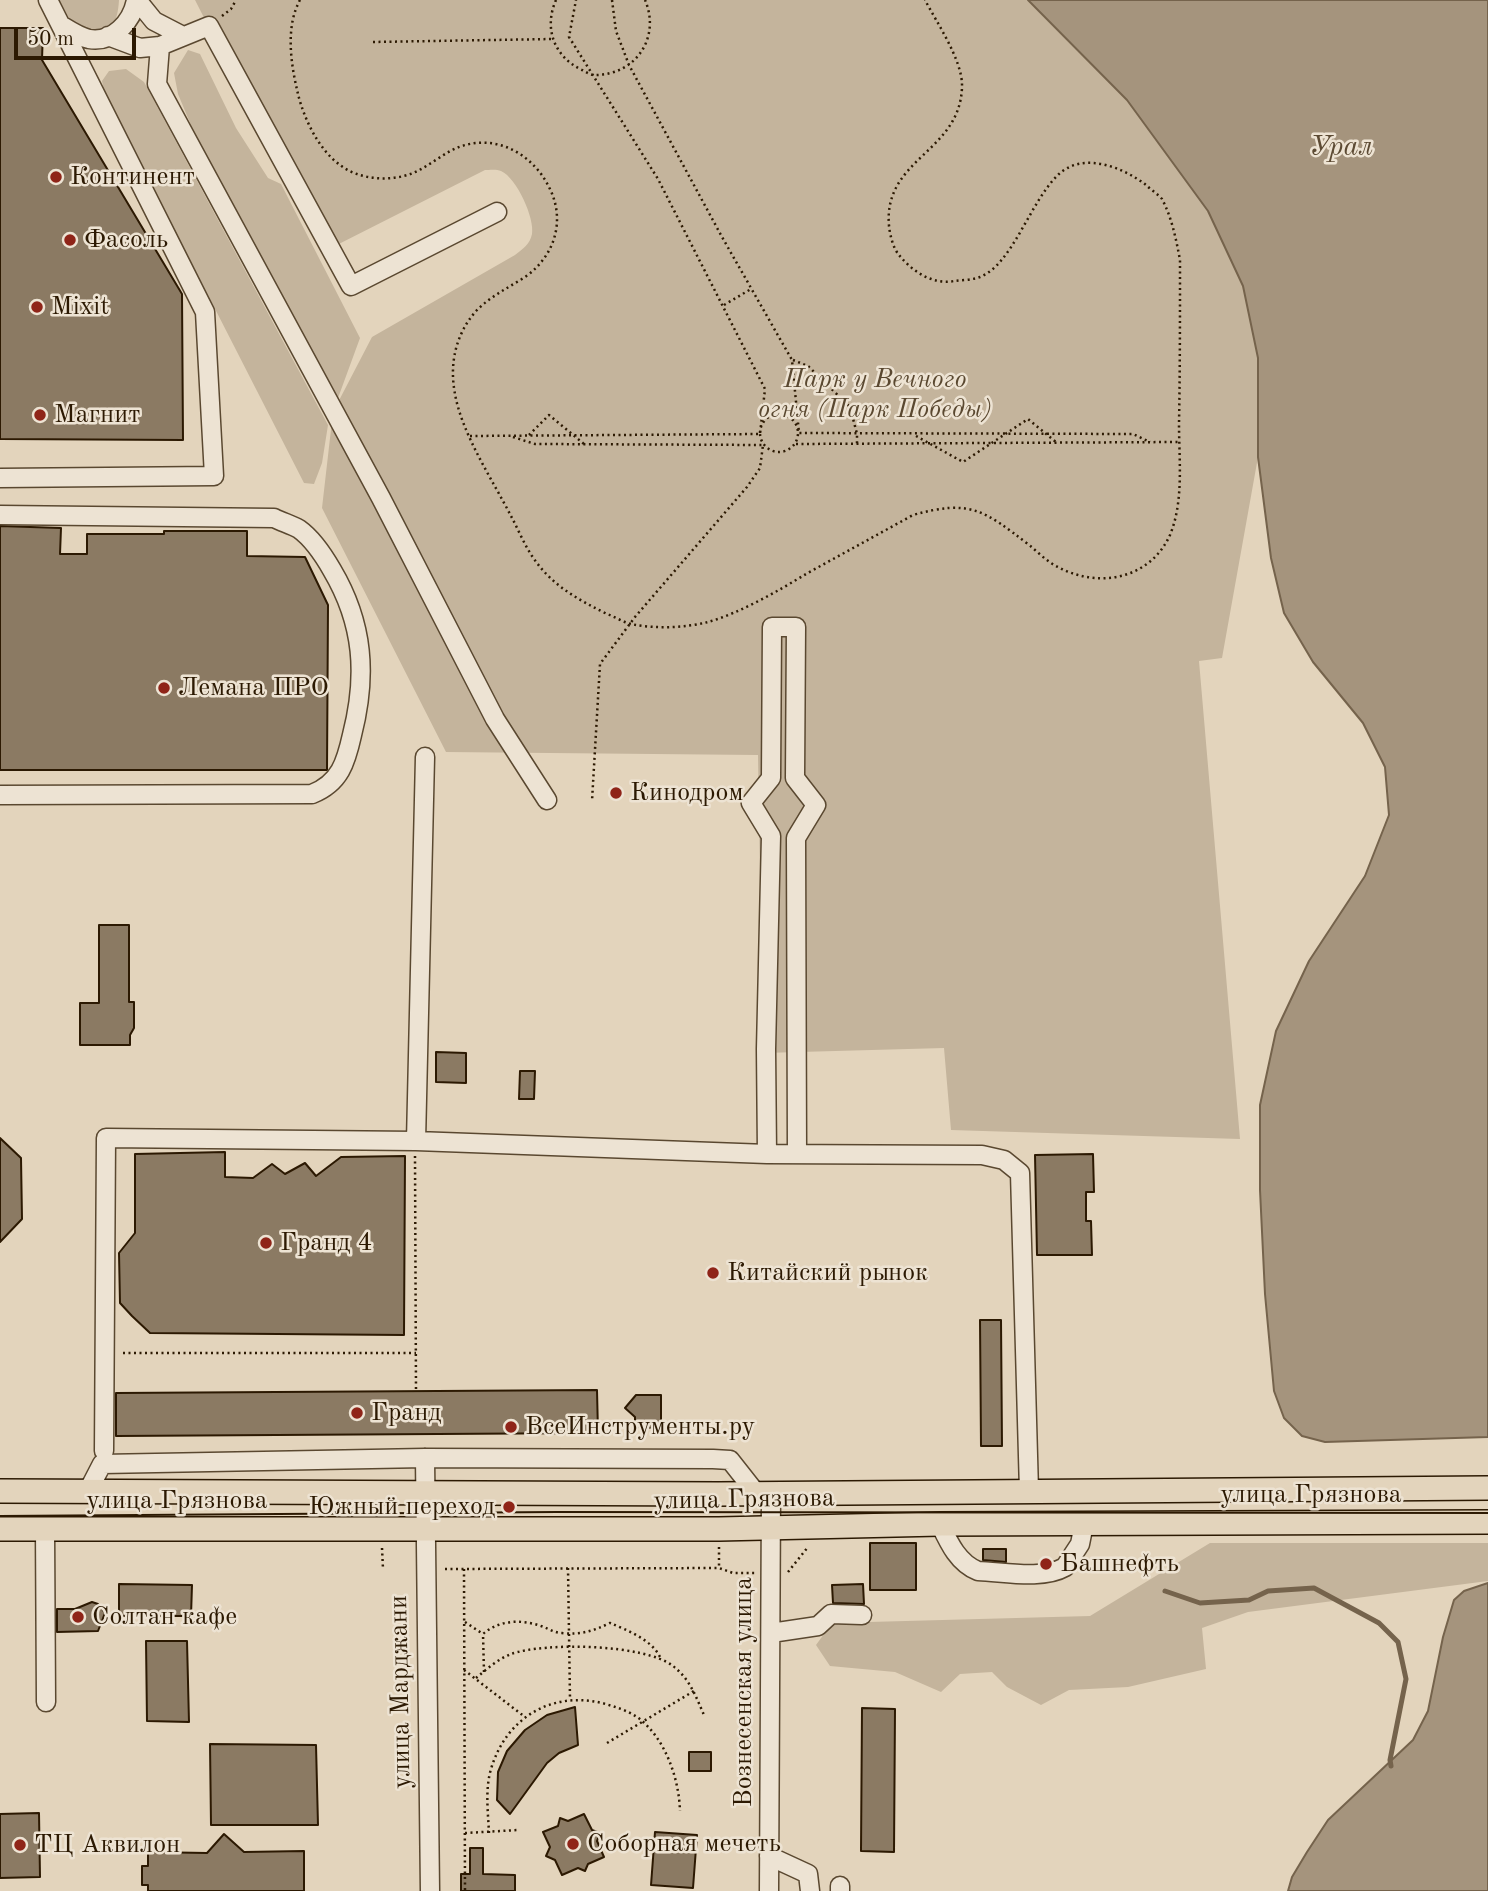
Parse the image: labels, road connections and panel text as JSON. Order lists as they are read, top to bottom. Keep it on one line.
{"streets":{"main road":["улица Грязнова"],"street":["улица Марджани","Вознесенская улица"]},"crossings":[["улица Грязнова","улица Марджани"],["улица Грязнова","Вознесенская улица"]],"water":["Урал"],"parks":["Парк у Вечного огня (Парк Победы)"],"places":["Континент","Фасоль","Mixit","Магнит","Лемана ПРО","Кинодром","Гранд 4","Китайский рынок","Гранд","ВсеИнструменты.ру","Южный переход","Башнефть","Солтан кафе","Соборная мечеть","ТЦ Аквилон"],"scale_bar":"50 m"}
